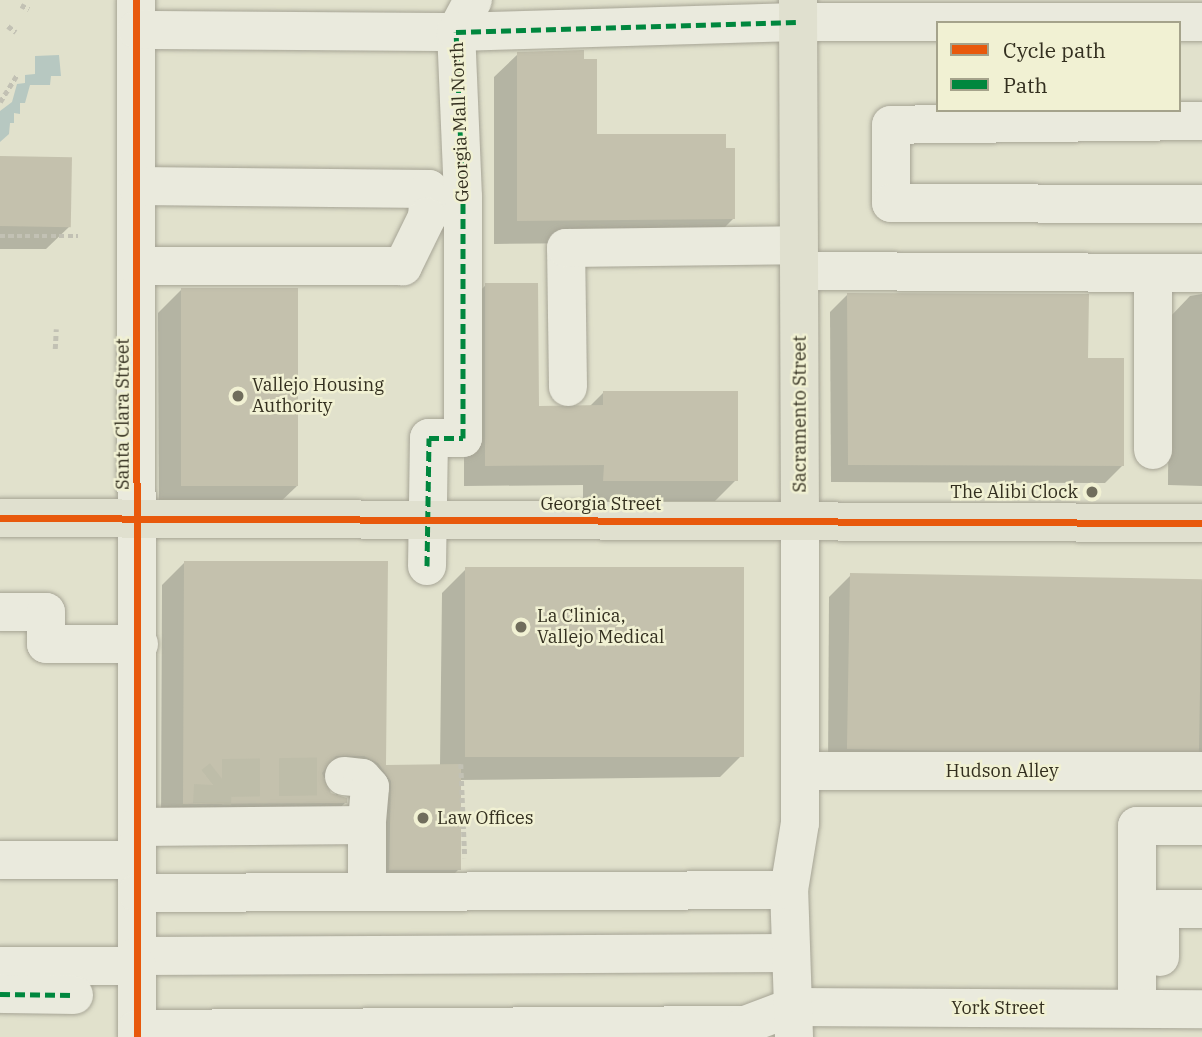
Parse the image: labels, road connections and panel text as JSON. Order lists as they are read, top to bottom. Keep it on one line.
{"streets":{"main road":["Sacramento Street","Georgia Street"],"street":["Georgia Mall North","Santa Clara Street","Hudson Alley","York Street"]},"crossings":[["Georgia Mall North","Sacramento Street"],["Georgia Mall North","Georgia Street"],["Santa Clara Street","Georgia Street"],["Sacramento Street","Georgia Street"],["Sacramento Street","Hudson Alley"],["Sacramento Street","York Street"]],"places":["Vallejo Housing Authority","The Alibi Clock","La Clinica, Vallejo Medical","Law Offices"],"legend":["Cycle path","Path"]}
